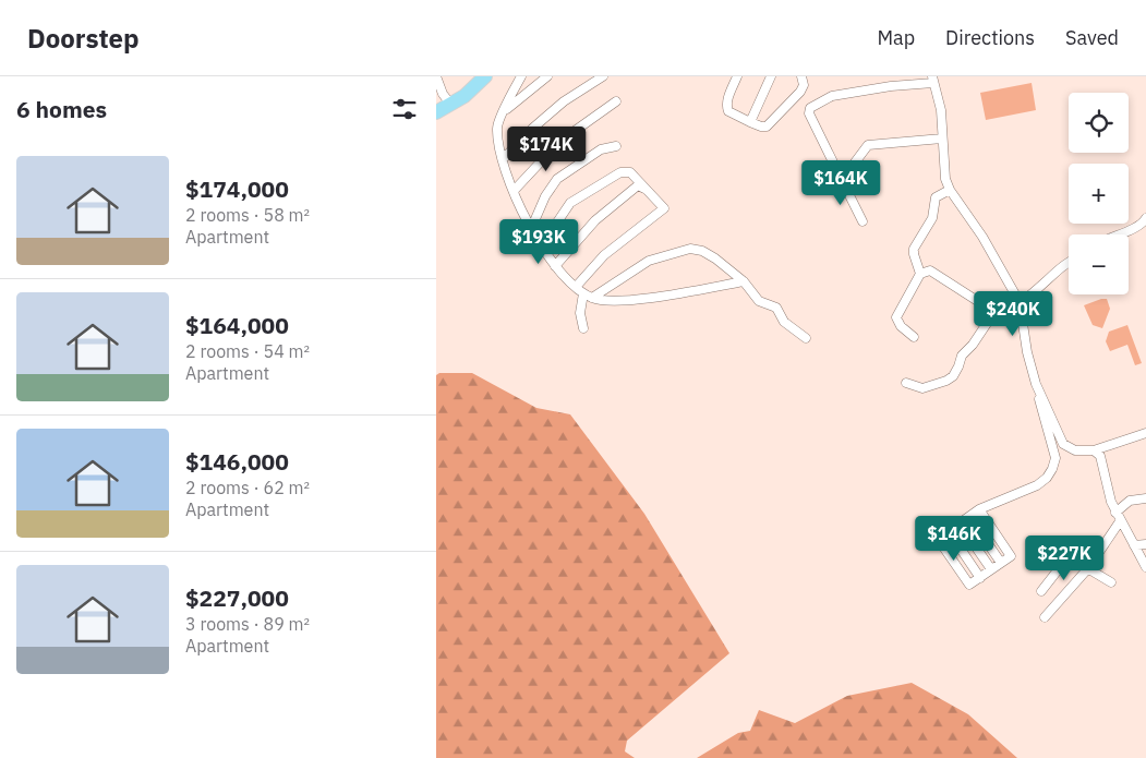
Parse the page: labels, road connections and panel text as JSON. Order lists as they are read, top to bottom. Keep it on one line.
{"page":{"header":"Doorstep","nav":["Map","Directions","Saved"],"heading":"6 homes","map_buttons":["+","−"],"price":["$174K","$164K","$193K","$240K","$146K","$227K"],"list":[{"name":"$174,000","note":"2 rooms · 58 m² · Apartment"},{"name":"$164,000","note":"2 rooms · 54 m² · Apartment"},{"name":"$146,000","note":"2 rooms · 62 m² · Apartment"},{"name":"$227,000","note":"3 rooms · 89 m² · Apartment"}]}}
